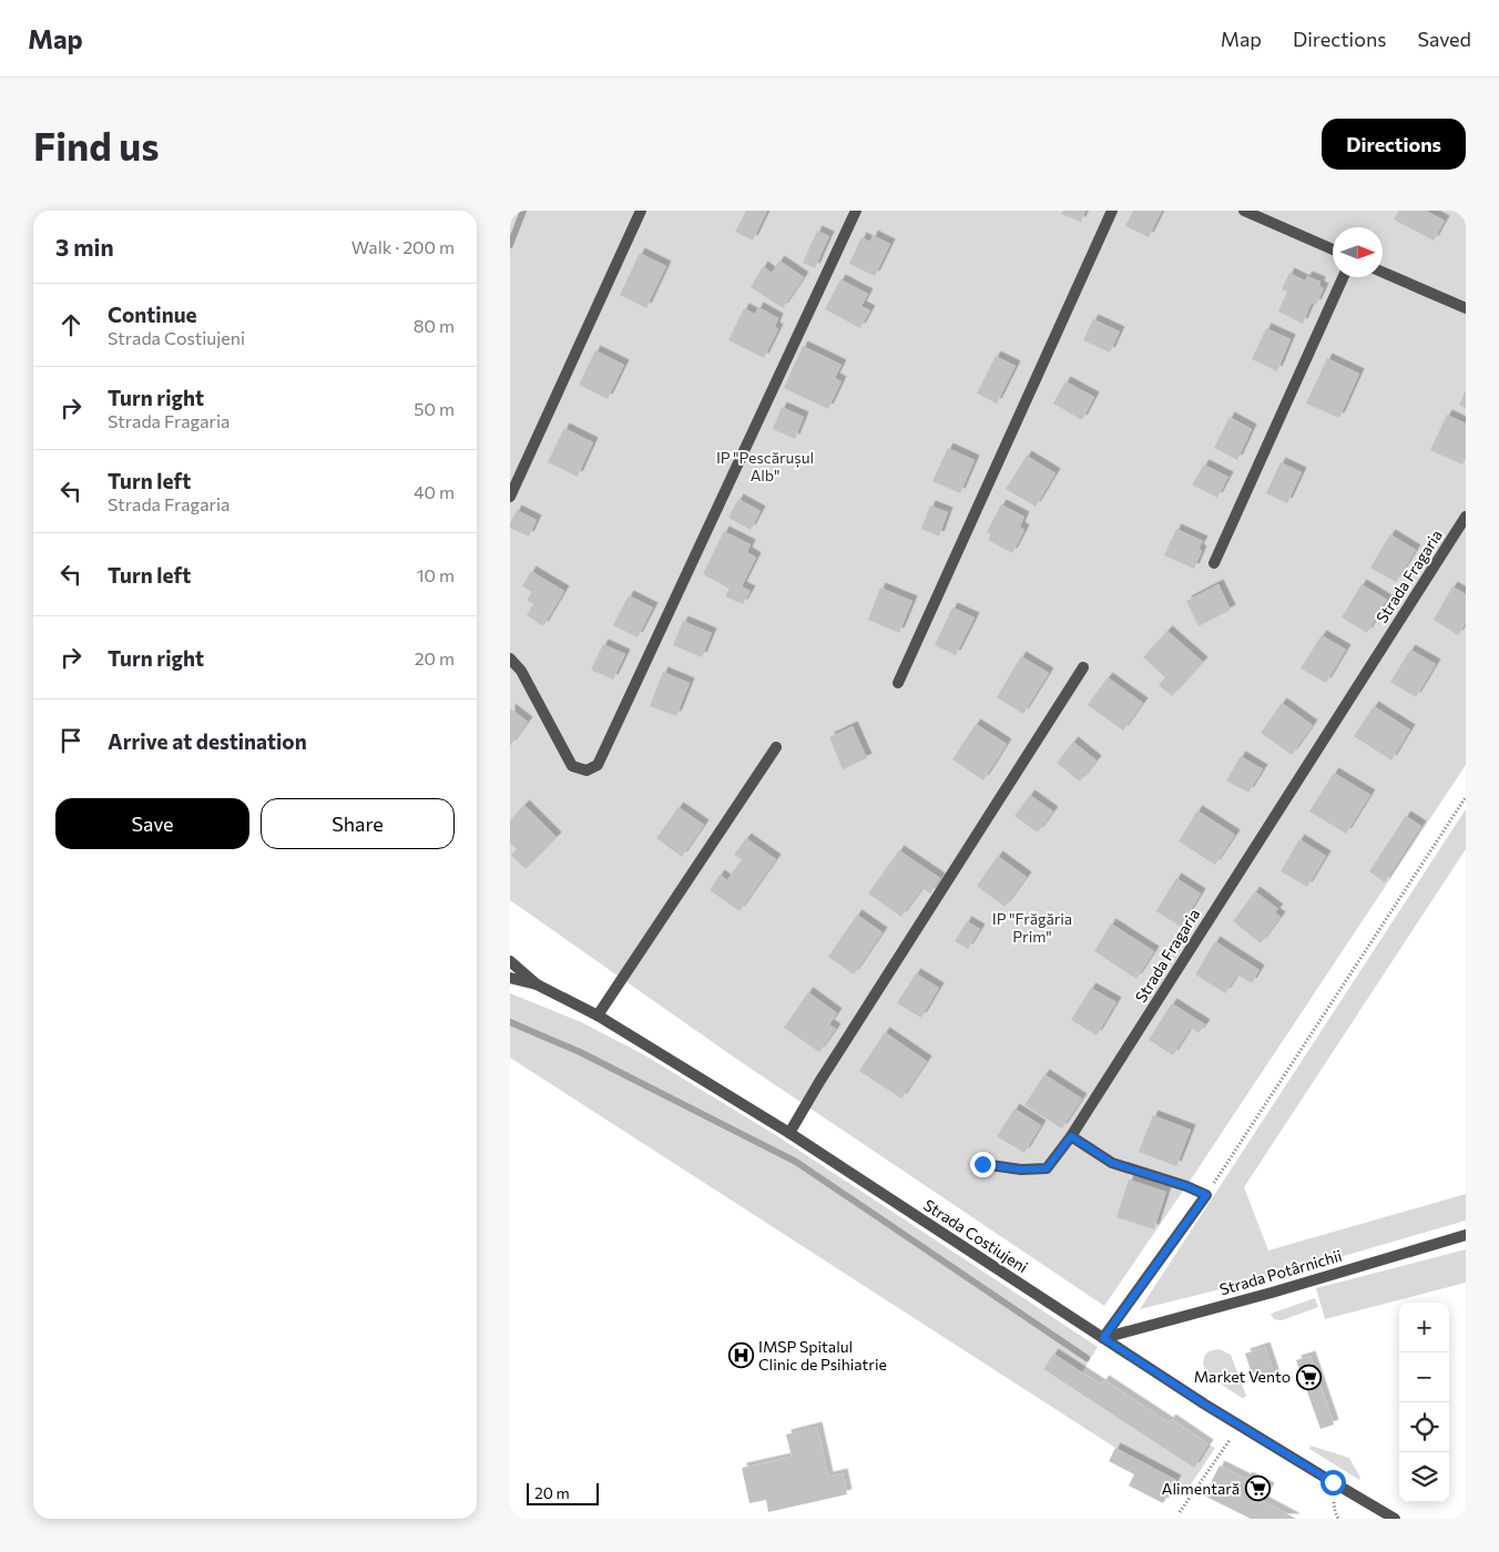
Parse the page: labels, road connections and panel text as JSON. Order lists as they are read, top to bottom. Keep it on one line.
{"streets":{"street":["Strada Fragaria","Strada Costiujeni","Strada Potârnichii"]},"crossings":[["Strada Costiujeni","Strada Potârnichii"]],"parks":["IP \"Pescărușul Alb\"","IP \"Frăgăria Prim\""],"places":{"hospital":["IMSP Spitalul Clinic de Psihiatrie"],"supermarket":["Market Vento","Alimentară"]},"scale_bar":"20 m","north":"right","page":{"header":"Map","nav":["Map","Directions","Saved"],"buttons":["Directions",["Save","Share"]],"title":"Find us","heading":["3 min","Walk · 200 m"],"list":[["Continue","Strada Costiujeni","80 m"],["Turn right","Strada Fragaria","50 m"],["Turn left","Strada Fragaria","40 m"],["Turn left","10 m"],["Turn right","20 m"],"Arrive at destination"],"map_buttons":["+","−"],"scale":"20 m"}}
